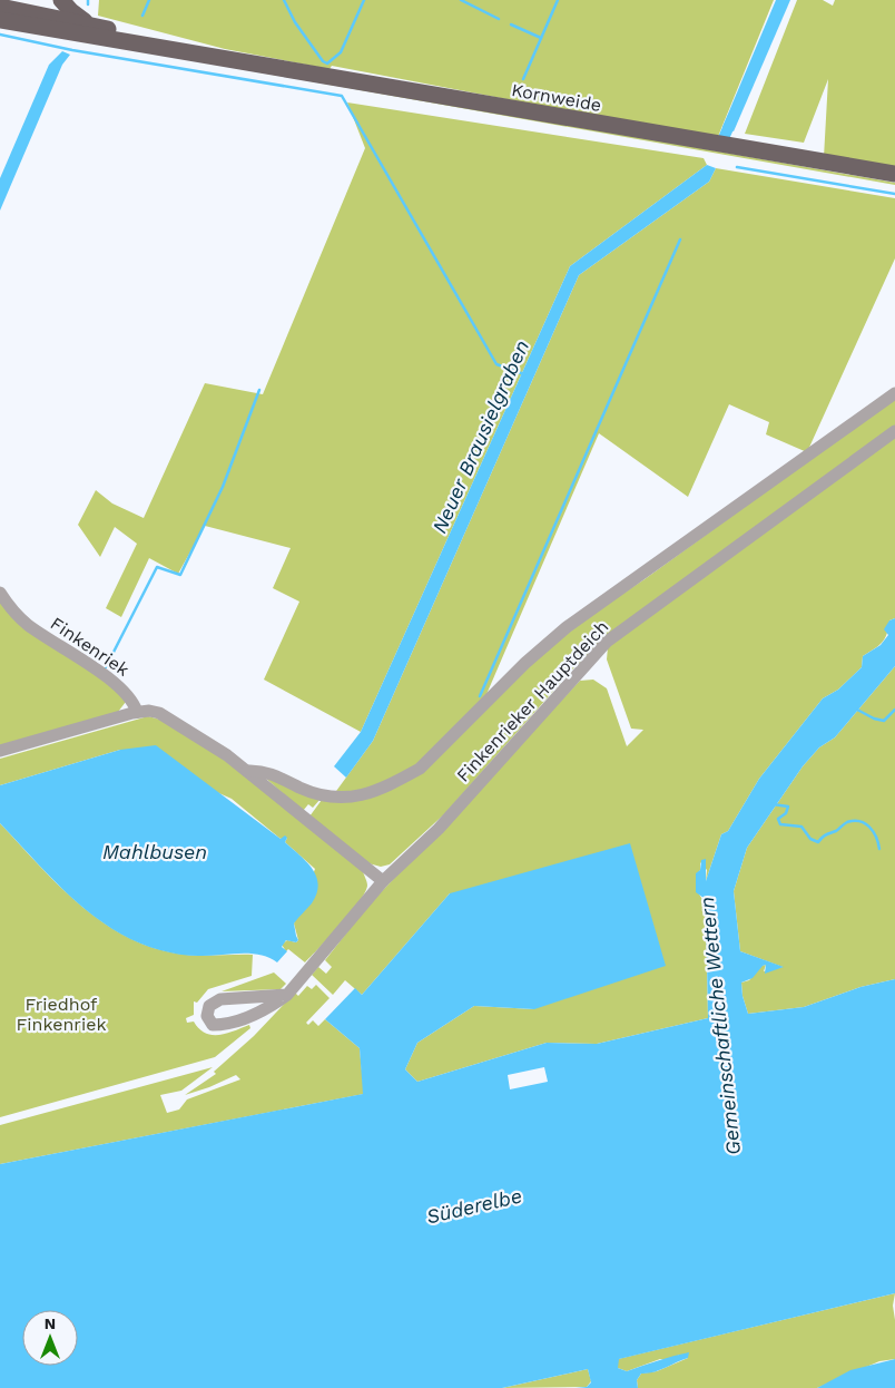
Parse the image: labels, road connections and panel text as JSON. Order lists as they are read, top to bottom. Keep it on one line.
{"streets":{"main road":["Kornweide"],"street":["Finkenriek","Finkenrieker Hauptdeich"]},"water":["Neuer Brausielgraben","Mahlbusen","Gemeinschaftliche Wettern","Süderelbe"],"parks":["Friedhof Finkenriek"],"north":"top"}
